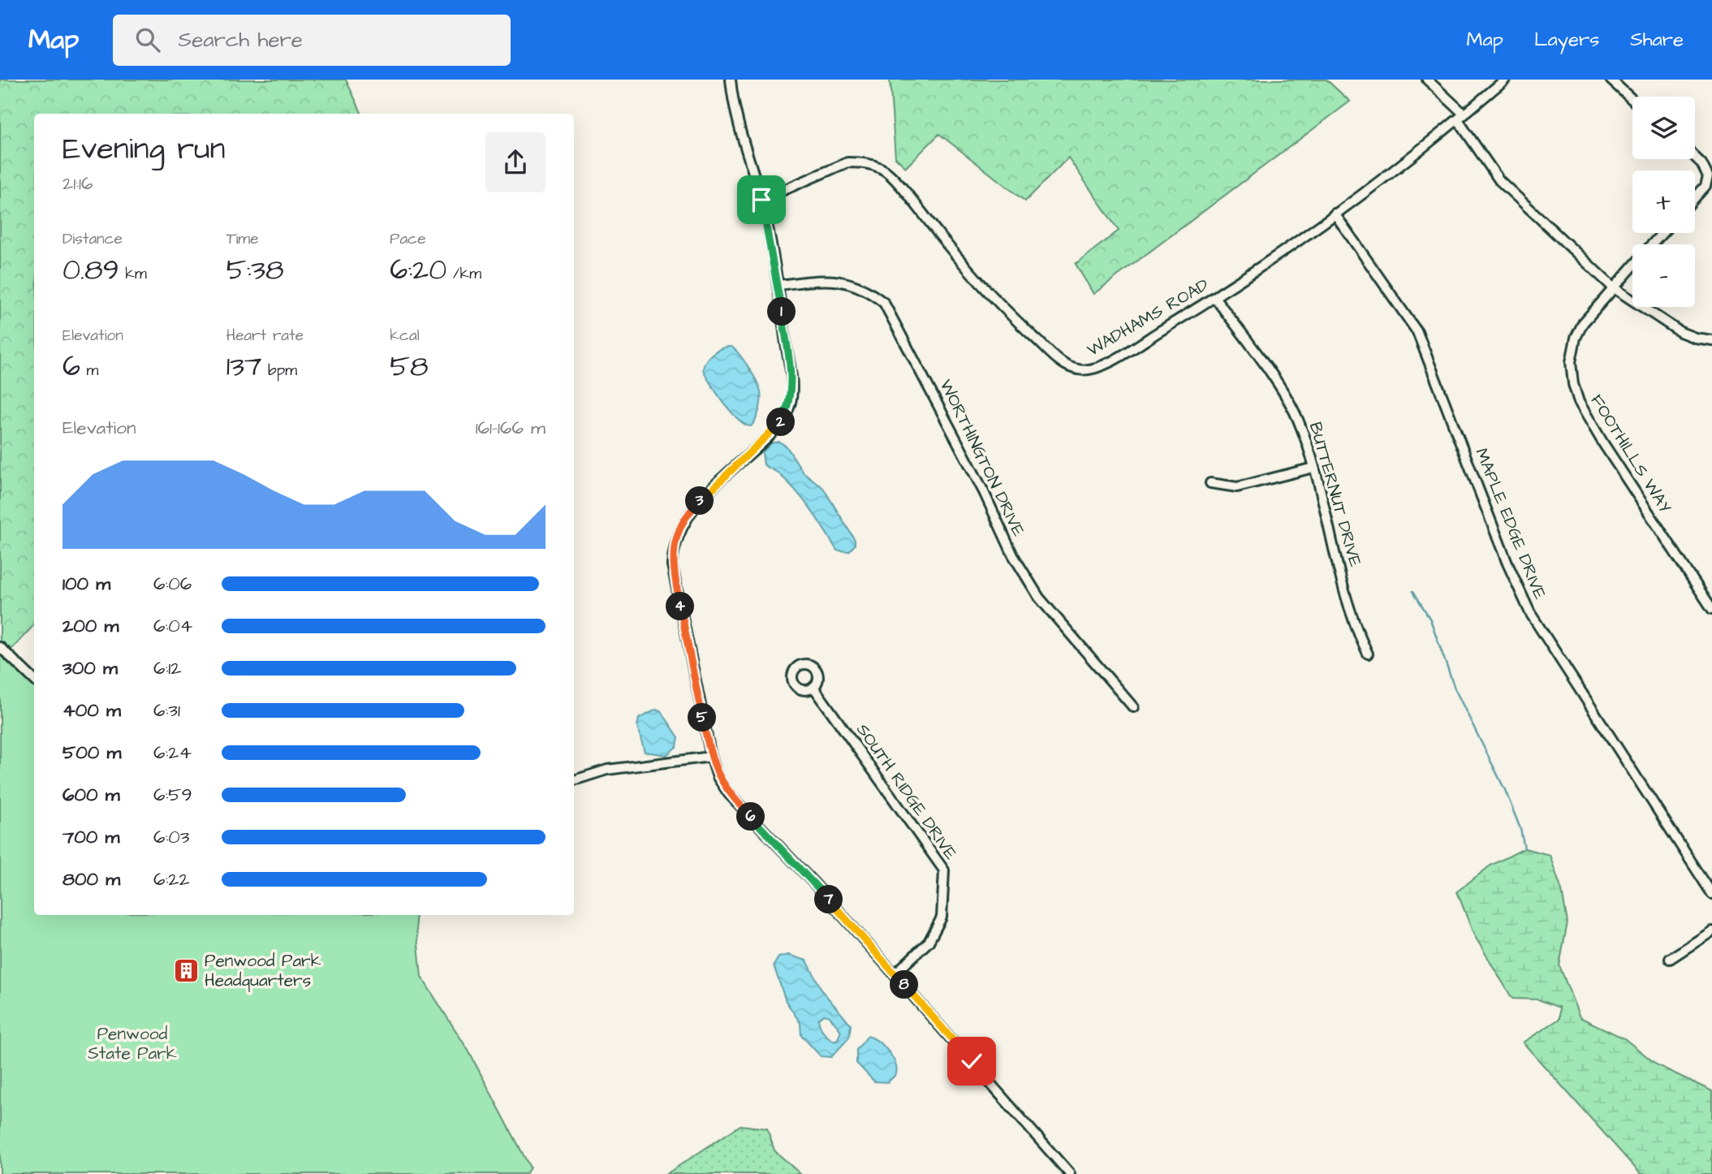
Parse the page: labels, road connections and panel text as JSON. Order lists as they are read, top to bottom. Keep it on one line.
{"streets":{"street":["WADHAMS ROAD","FOOTHILLS WAY","WORTHINGTON DRIVE","BUTTERNUT DRIVE","MAPLE EDGE DRIVE","SOUTH RIDGE DRIVE"]},"crossings":[["WADHAMS ROAD","BUTTERNUT DRIVE"],["WADHAMS ROAD","MAPLE EDGE DRIVE"]],"parks":["Penwood State Park"],"places":{"building":["Penwood Park Headquarters"]},"page":{"header":"Map","search":"Search here","nav":["Map","Layers","Share"],"map_buttons":["+","−"],"heading":["Evening run","21:16"],"stats":[["Distance","0.89 km"],["Time","5:38"],["Pace","6:20 /km"],["Elevation","6 m"],["Heart rate","137 bpm"],["kcal","58"]],"pins":["1","2","3","4","5","6","7","8"],"chart":["Elevation","161–166 m"],"list":[{"name":"100 m","note":"6:06"},{"name":"200 m","note":"6:04"},{"name":"300 m","note":"6:12"},{"name":"400 m","note":"6:31"},{"name":"500 m","note":"6:24"},{"name":"600 m","note":"6:59"},{"name":"700 m","note":"6:03"},{"name":"800 m","note":"6:22"}]}}
